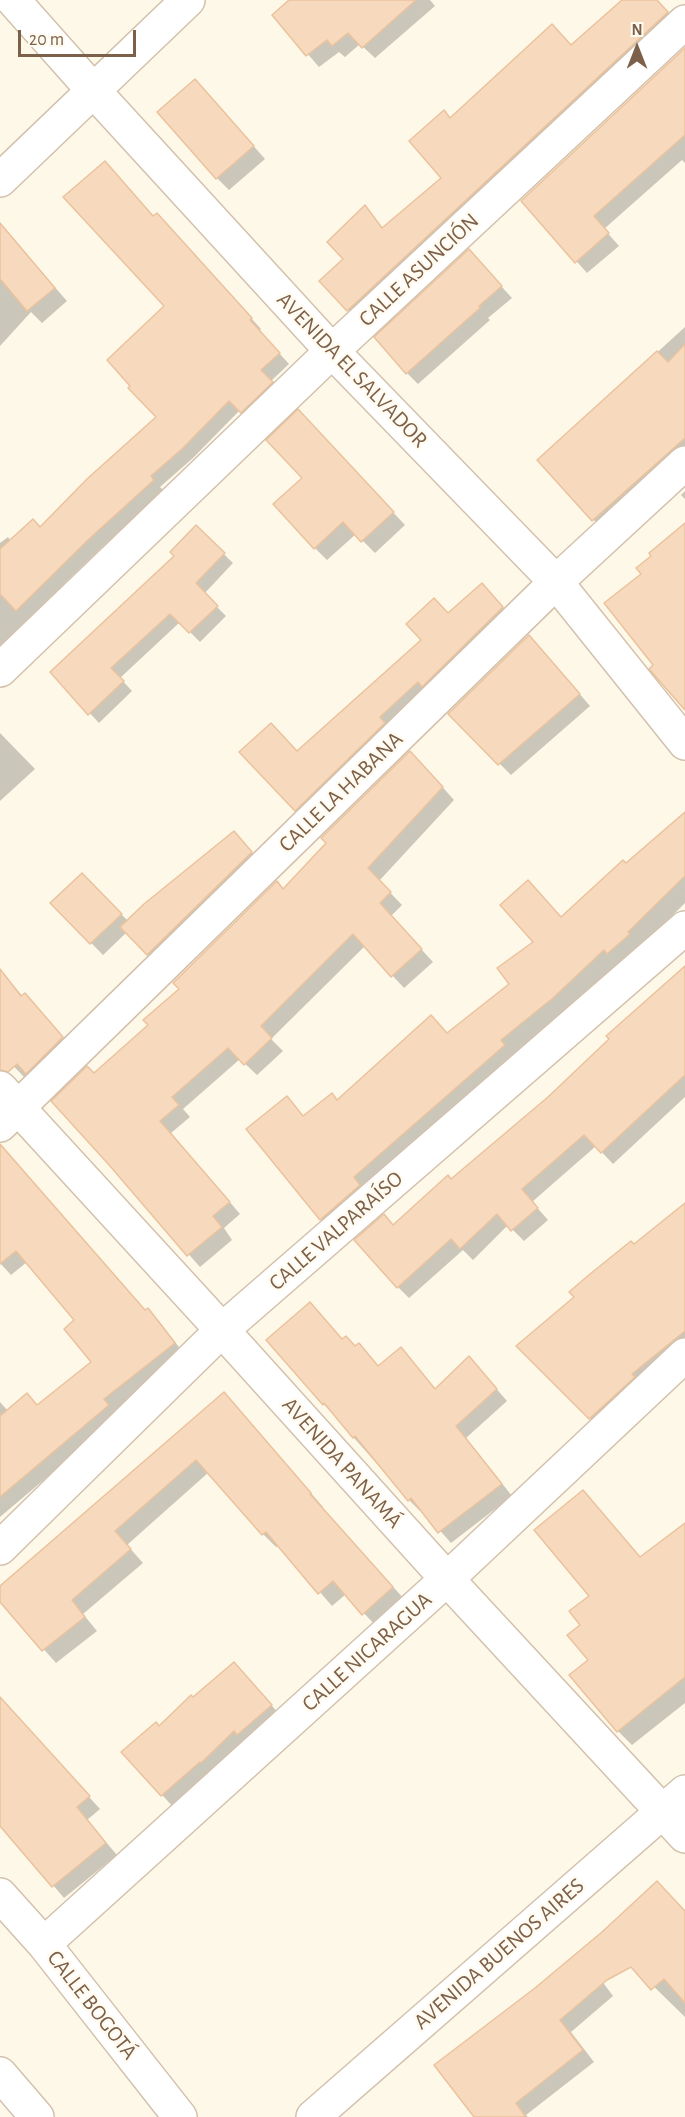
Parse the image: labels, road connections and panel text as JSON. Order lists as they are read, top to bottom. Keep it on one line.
{"streets":{"street":["CALLE ASUNCIÓN","AVENIDA EL SALVADOR","CALLE LA HABANA","CALLE VALPARAÍSO","AVENIDA PANAMÁ","CALLE NICARAGUA","AVENIDA BUENOS AIRES","CALLE BOGOTÁ"]},"crossings":[["CALLE ASUNCIÓN","AVENIDA EL SALVADOR"],["AVENIDA EL SALVADOR","CALLE LA HABANA"],["CALLE LA HABANA","AVENIDA PANAMÁ"],["CALLE VALPARAÍSO","AVENIDA PANAMÁ"],["AVENIDA PANAMÁ","CALLE NICARAGUA"],["AVENIDA PANAMÁ","AVENIDA BUENOS AIRES"],["CALLE NICARAGUA","CALLE BOGOTÁ"]],"scale_bar":"20 m","north":"top"}
